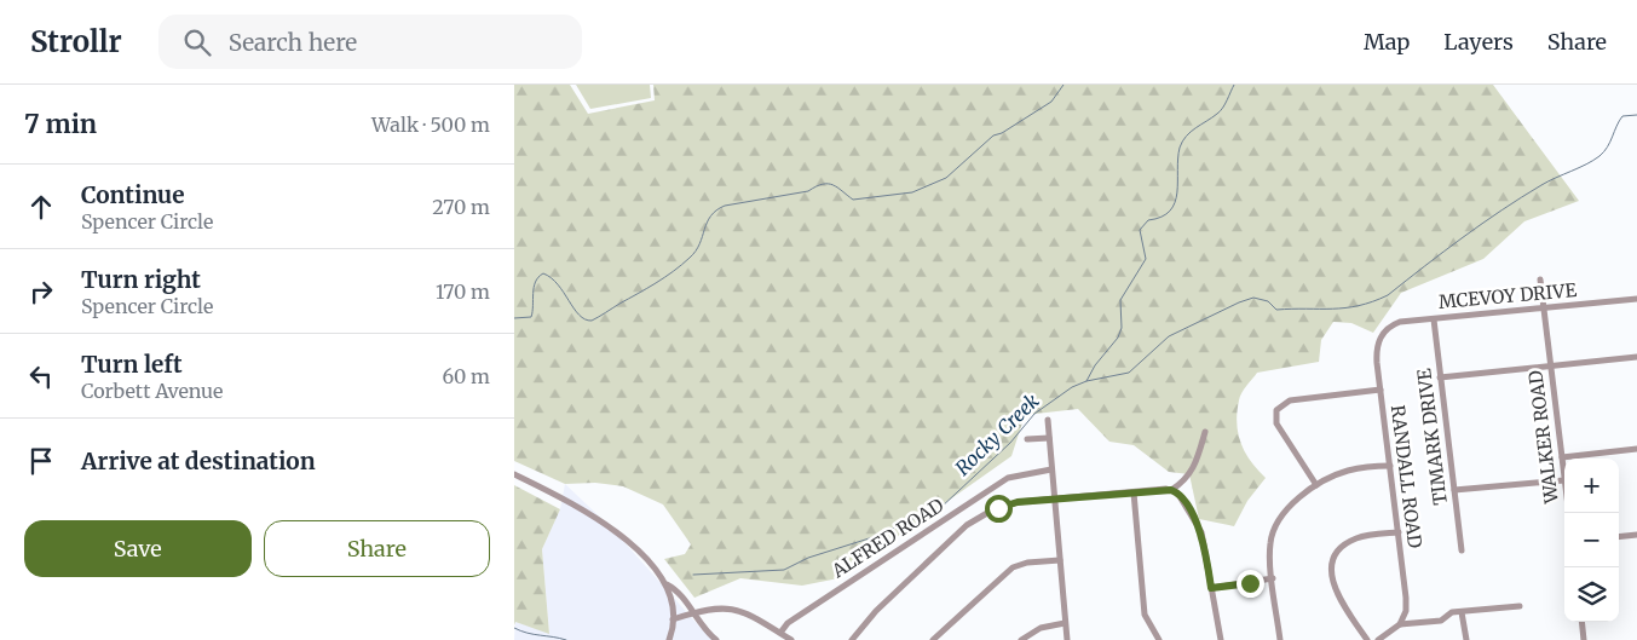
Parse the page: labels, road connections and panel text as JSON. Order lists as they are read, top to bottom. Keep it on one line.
{"streets":{"street":["MCEVOY DRIVE","TIMARK DRIVE","WALKER ROAD","RANDALL ROAD","ALFRED ROAD"]},"crossings":[["MCEVOY DRIVE","TIMARK DRIVE"],["MCEVOY DRIVE","WALKER ROAD"],["MCEVOY DRIVE","RANDALL ROAD"]],"water":["Rocky Creek"],"page":{"header":"Strollr","search":"Search here","nav":["Map","Layers","Share"],"heading":["7 min","Walk · 500 m"],"list":[["Continue","Spencer Circle","270 m"],["Turn right","Spencer Circle","170 m"],["Turn left","Corbett Avenue","60 m"],"Arrive at destination"],"map_buttons":["+","−"],"buttons":["Save","Share"]}}
